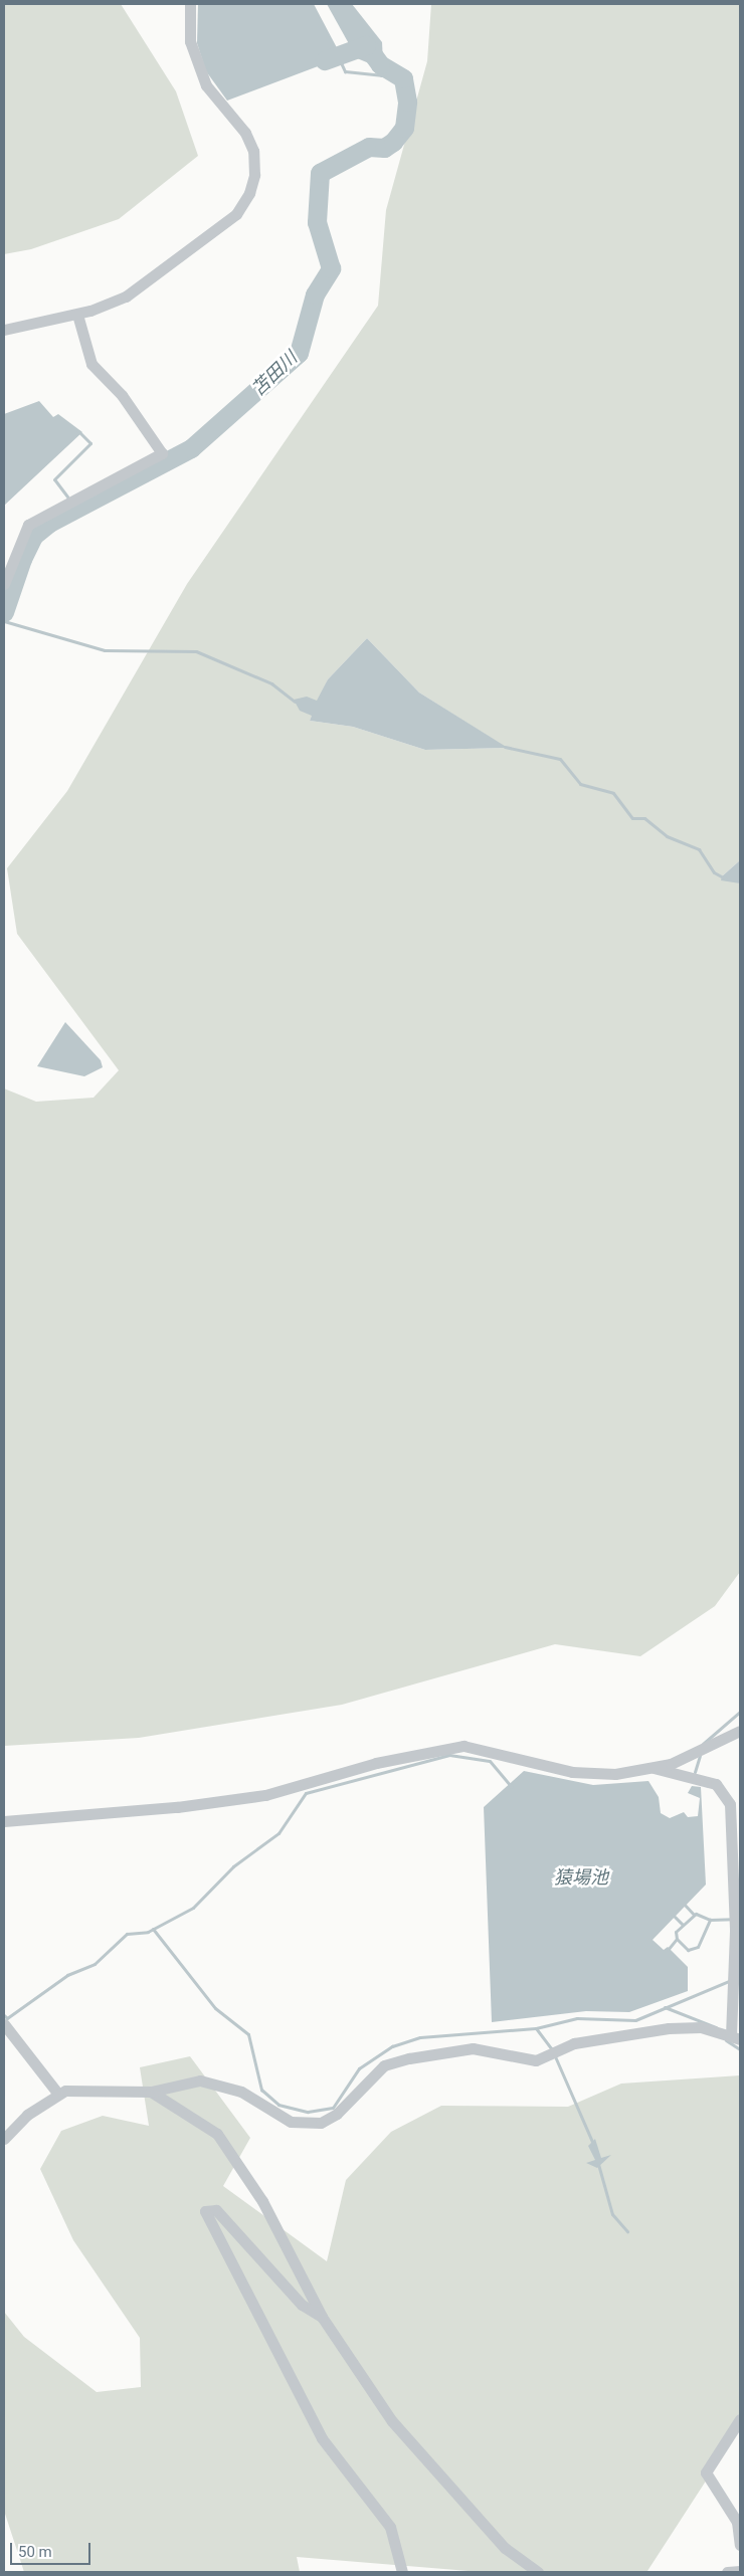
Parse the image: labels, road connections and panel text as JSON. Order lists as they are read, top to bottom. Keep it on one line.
{"water":["苫田川","猿場池"],"scale_bar":"50 m"}
